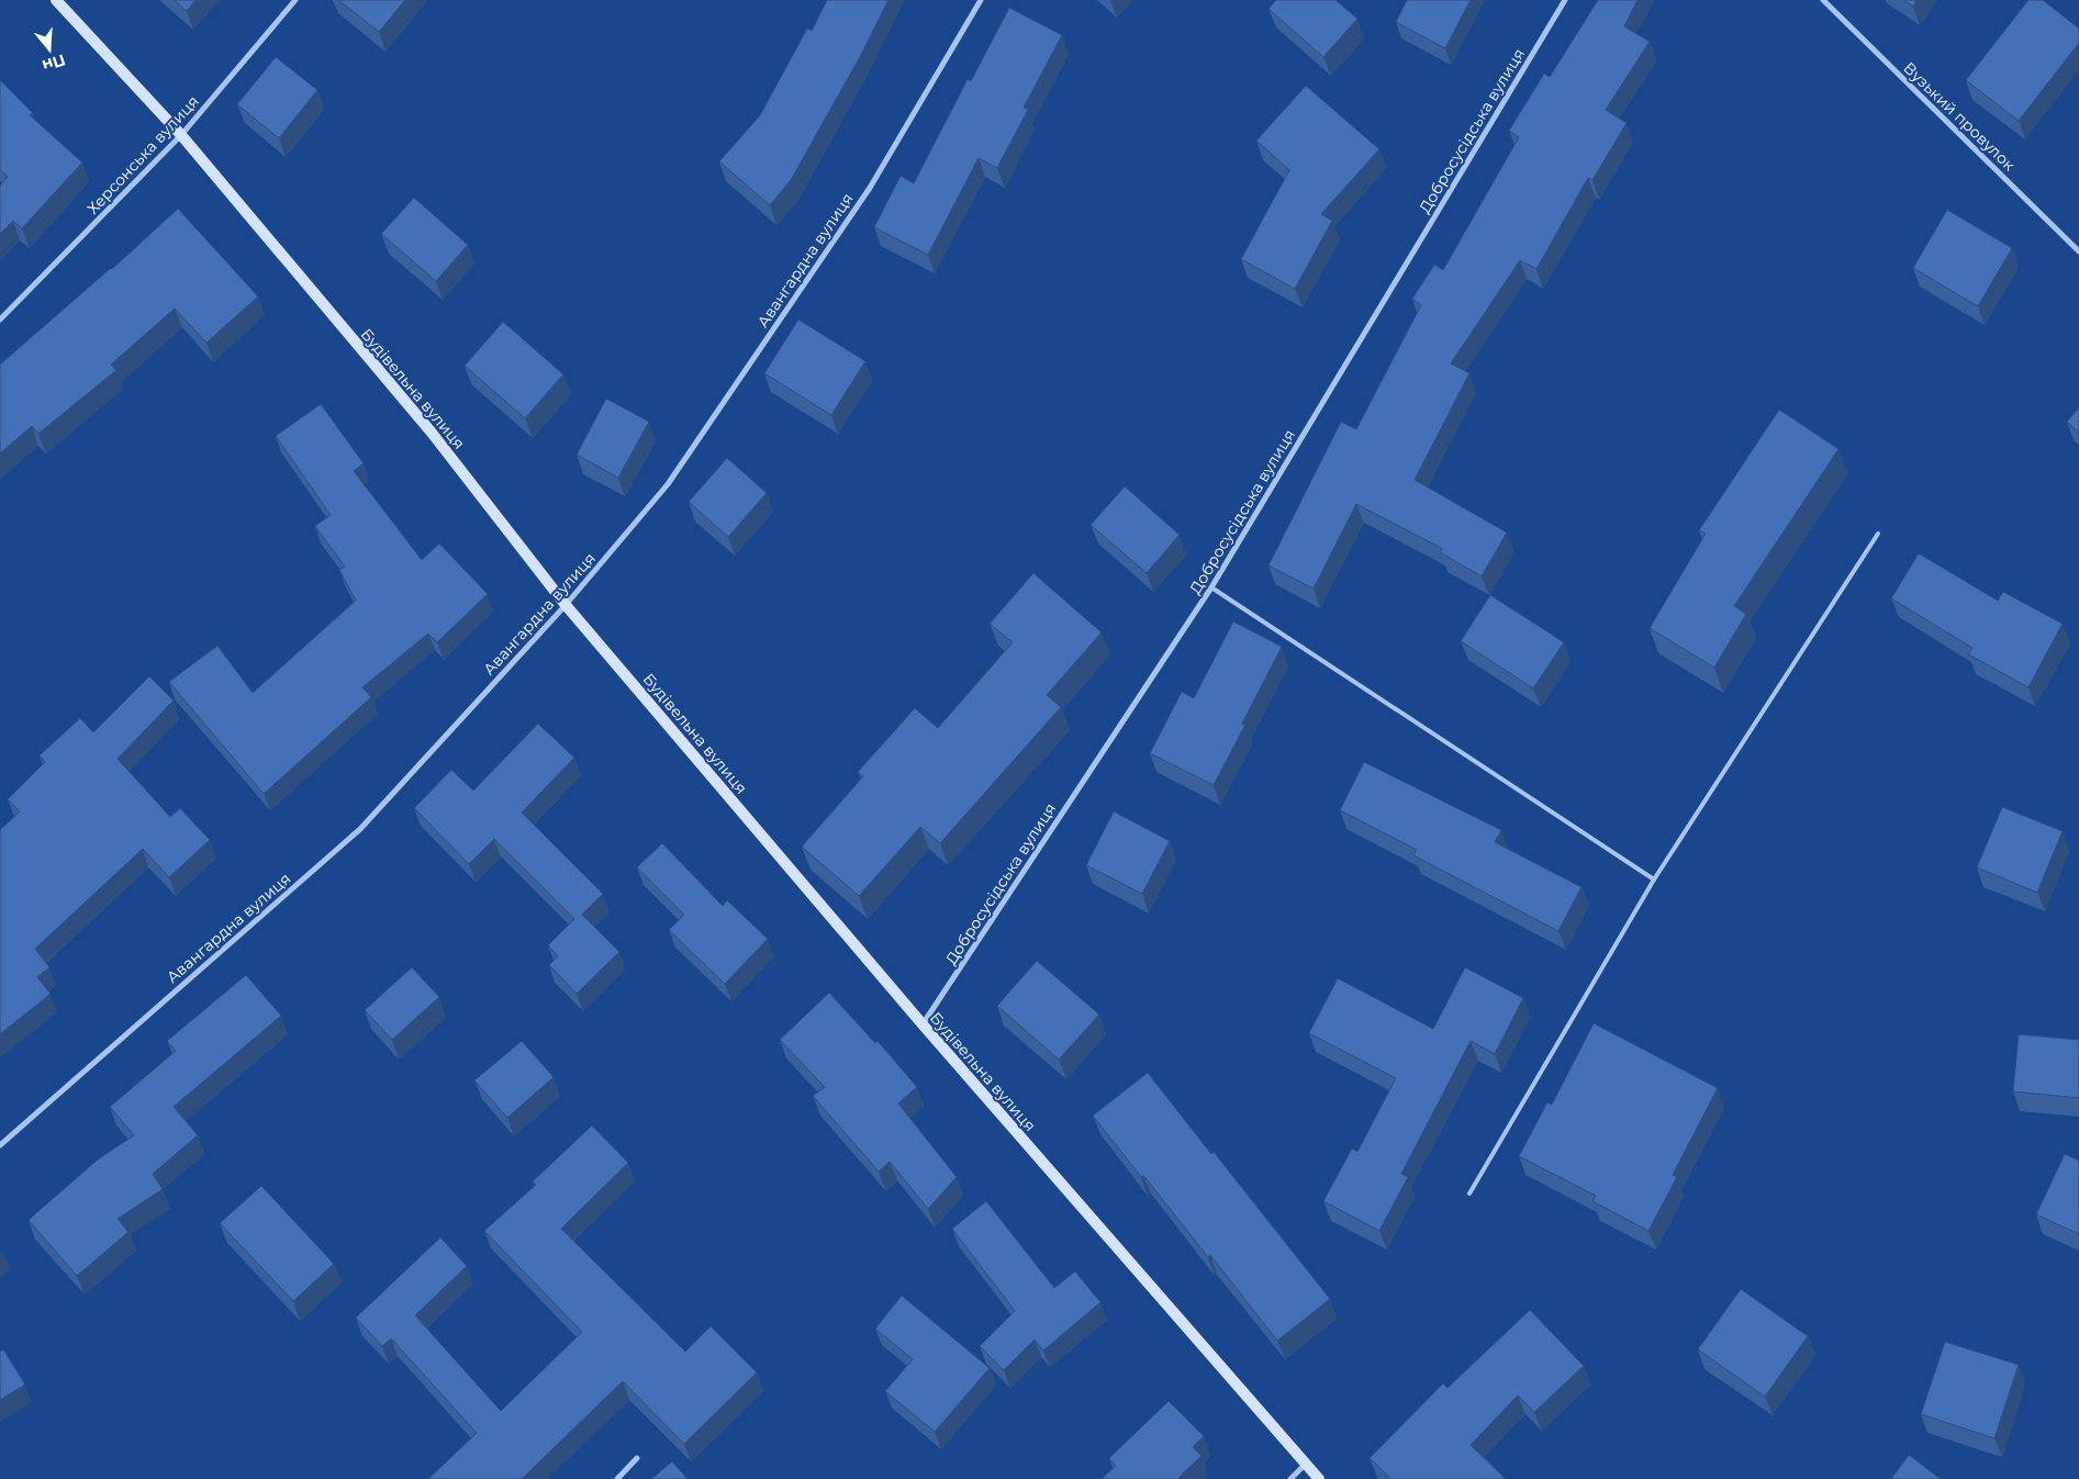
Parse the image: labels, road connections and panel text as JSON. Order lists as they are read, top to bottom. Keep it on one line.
{"streets":{"street":["Вузький провулок","Добросусідська вулиця","Херсонська вулиця","Авангардна вулиця","Будівельна вулиця"]},"crossings":[["Добросусідська вулиця","Будівельна вулиця"],["Херсонська вулиця","Будівельна вулиця"],["Авангардна вулиця","Будівельна вулиця"]],"north":"bottom"}
